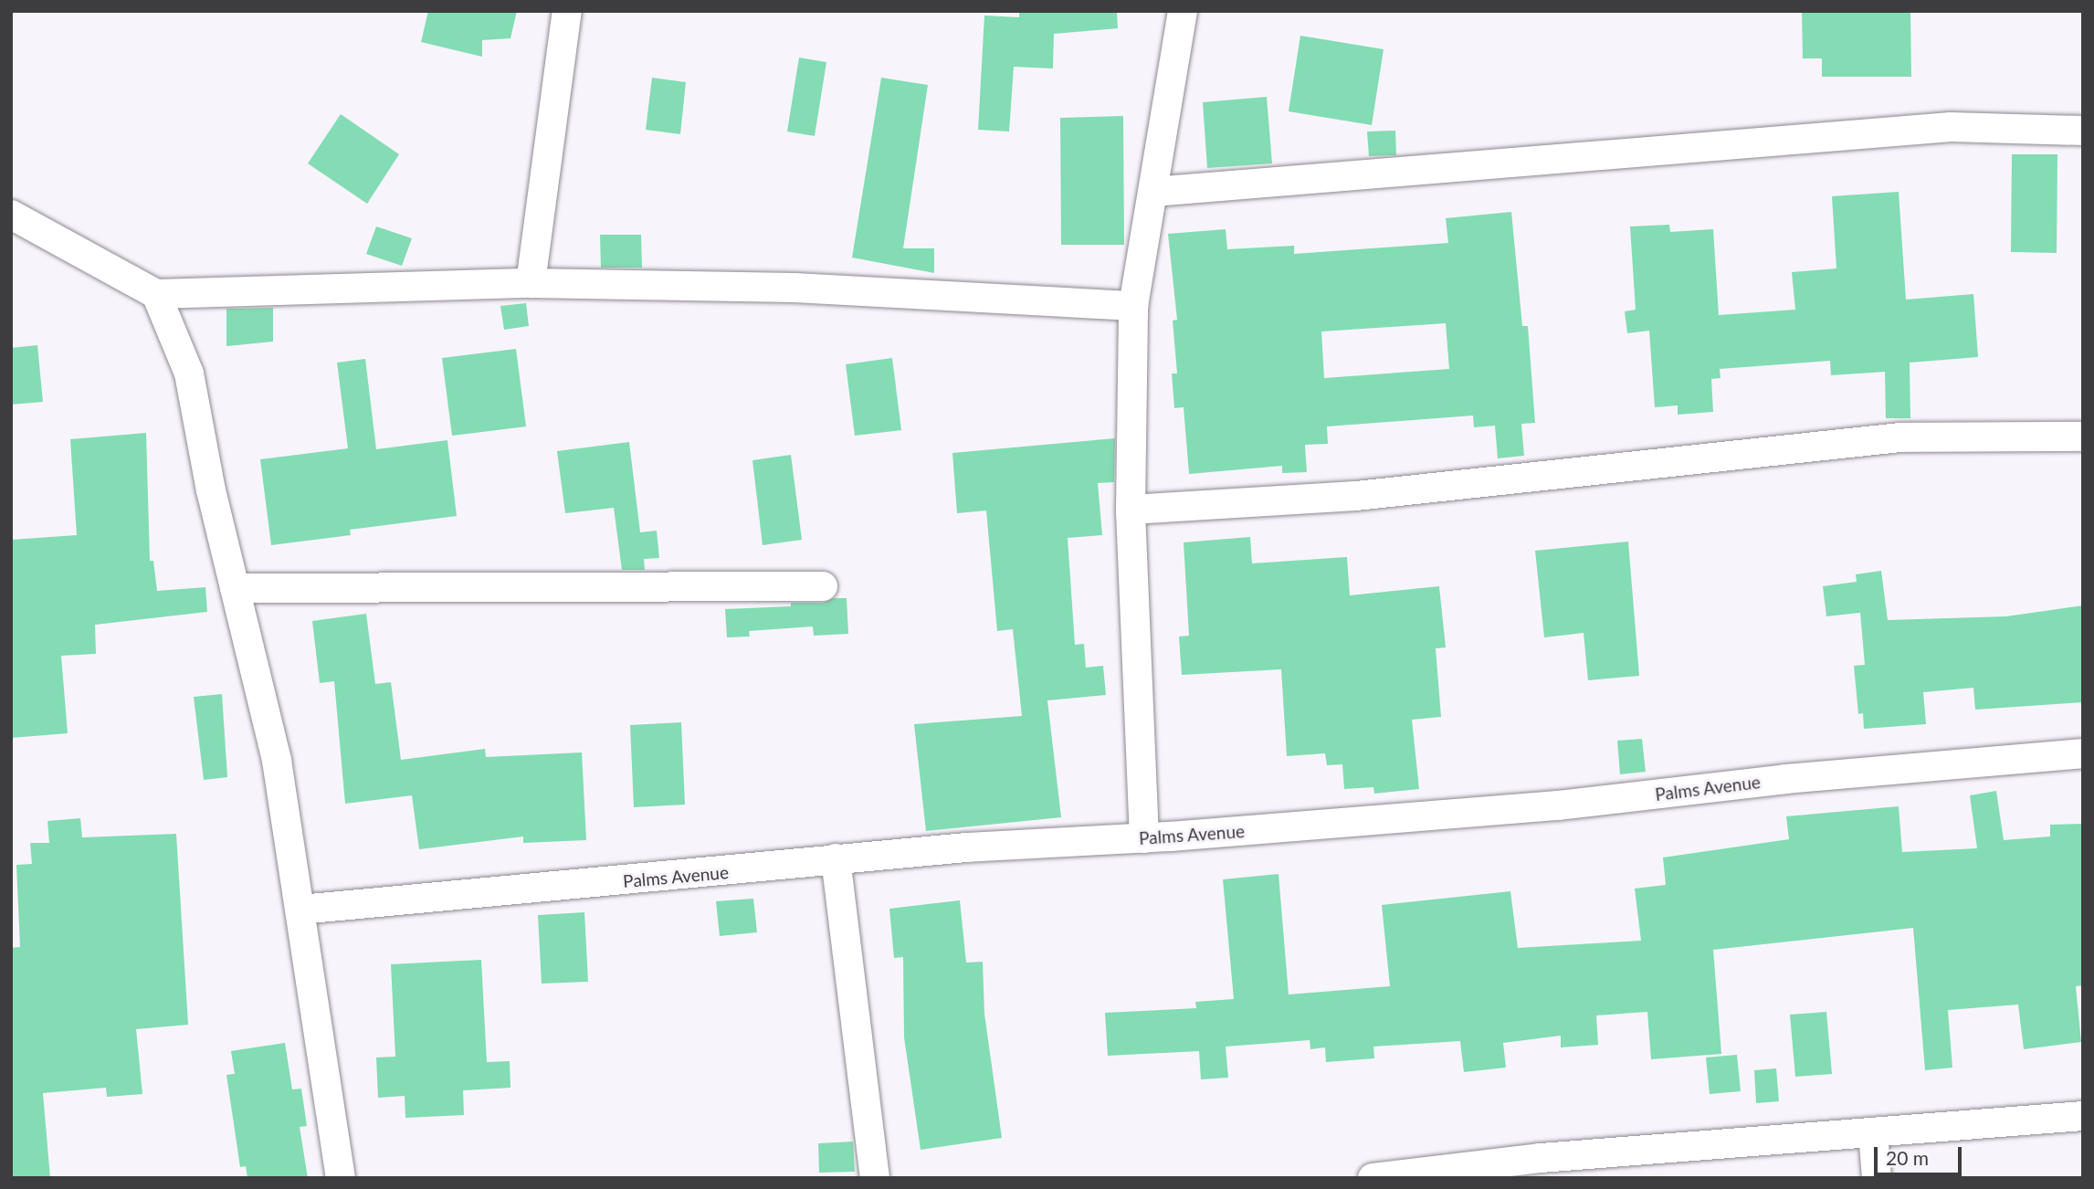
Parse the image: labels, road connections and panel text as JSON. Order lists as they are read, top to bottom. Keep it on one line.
{"streets":{"street":["Palms Avenue"]},"scale_bar":"20 m"}
